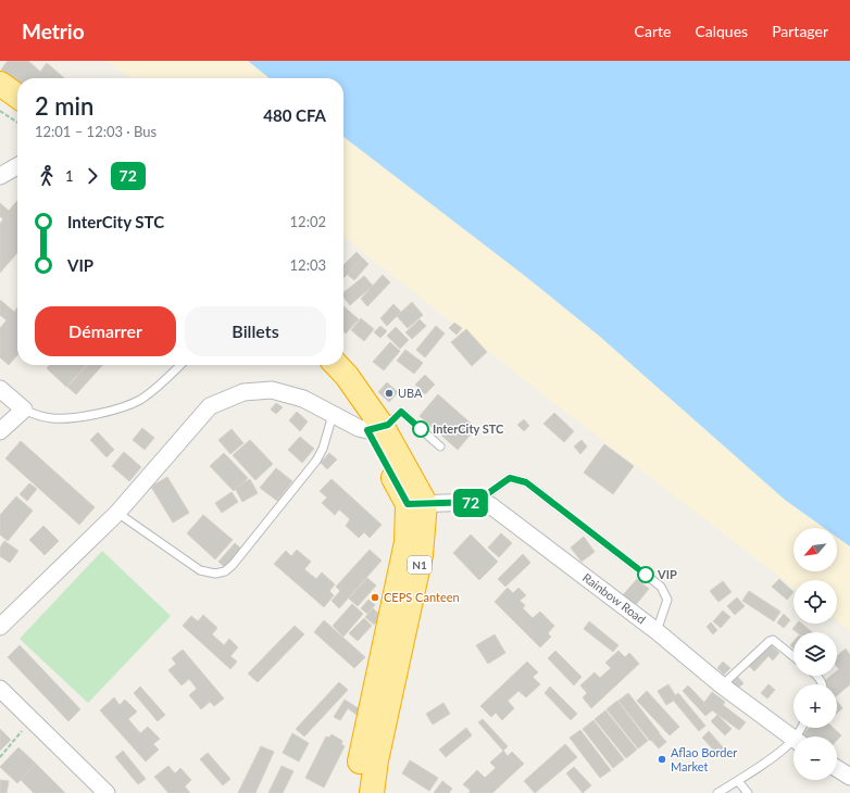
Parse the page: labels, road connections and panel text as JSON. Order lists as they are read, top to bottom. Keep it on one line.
{"streets":{"highway":["N1"],"street":["Rainbow Road"]},"crossings":[["N1","Rainbow Road"]],"places":["UBA","InterCity STC","VIP","CEPS Canteen","Aflao Border Market"],"lines":["bus line 72"],"north":"bottom left","page":{"header":"Metrio","nav":["Carte","Calques","Partager"],"on_map":"72","heading":["2 min","12:01 – 12:03 · Bus","480 CFA"],"legs":["1","72"],"list":[{"name":"InterCity STC","value":"12:02"},{"name":"VIP","value":"12:03"}],"buttons":["Démarrer","Billets"],"map_buttons":["+","−"]}}
